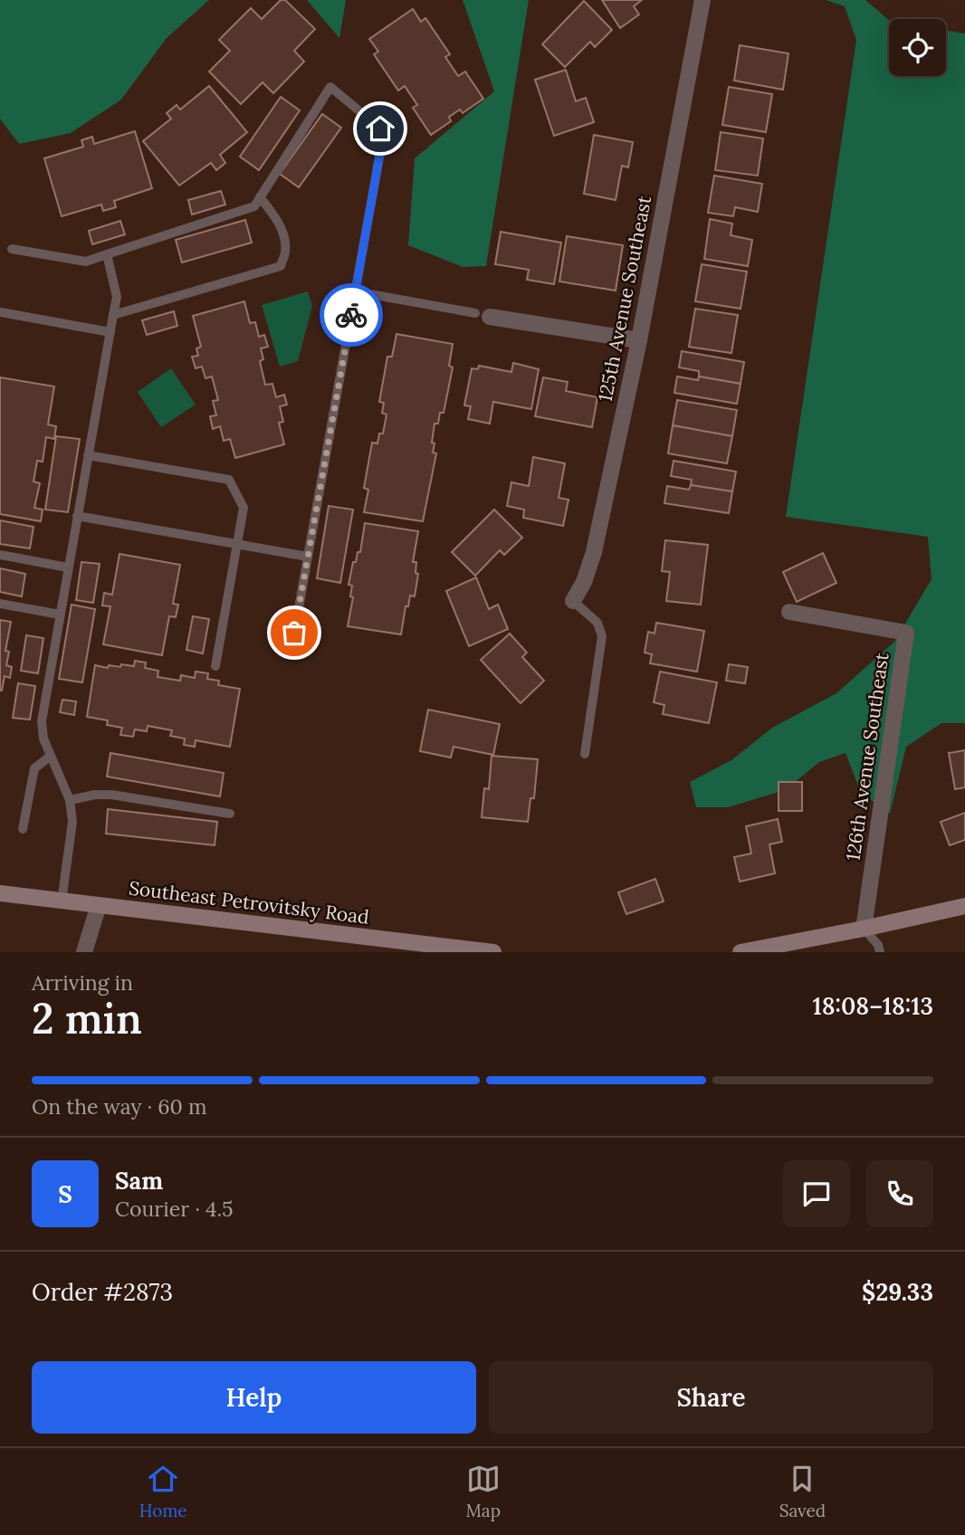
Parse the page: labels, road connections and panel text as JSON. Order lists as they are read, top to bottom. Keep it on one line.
{"streets":{"main road":["Southeast Petrovitsky Road"],"street":["125th Avenue Southeast","126th Avenue Southeast"]},"page":{"heading":["2 min","Arriving in","18:08–18:13"],"panel":["Sam","Courier · 4.5","Order #2873","$29.33"],"bar":"On the way · 60 m","round":"S","buttons":["Help","Share"],"tabs":["Home","Map","Saved"]}}
